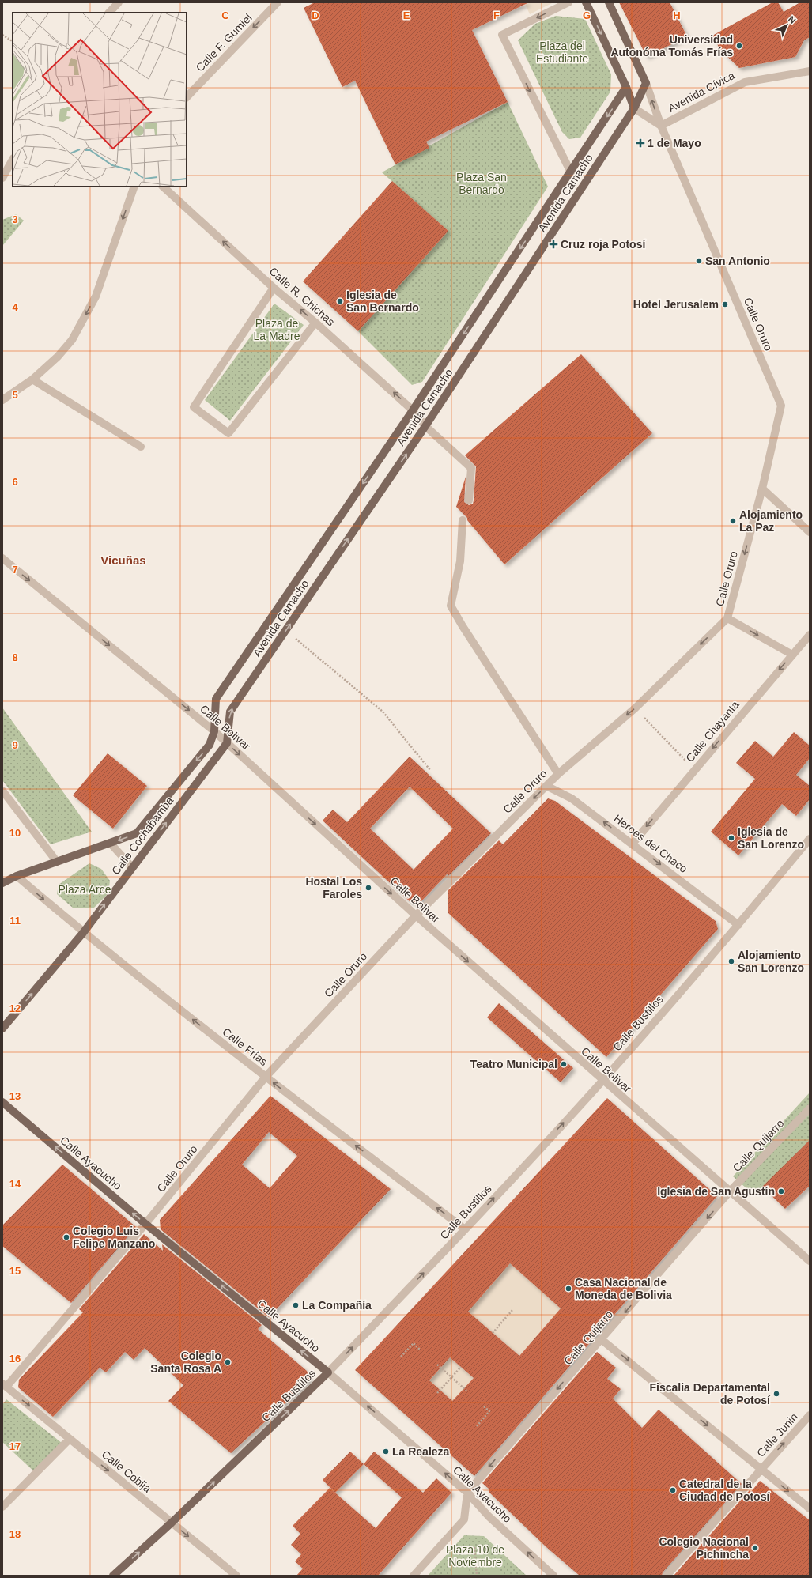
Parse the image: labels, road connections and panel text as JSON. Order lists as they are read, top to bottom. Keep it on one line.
{"streets":{"main road":["Avenida Camacho","Calle Cochabamba","Calle Bustillos","Calle Ayacucho"],"street":["Calle F. Gumiel","Avenida Cívica","Calle R. Chichas","Calle Oruro","Calle Bolivar","Calle Chayanta","Héroes del Chaco","Calle Frías","Calle Quijarro","Calle Junin","Calle Cobija"]},"crossings":[["Avenida Cívica","Calle Oruro"],["Avenida Camacho","Calle R. Chichas"],["Avenida Camacho","Calle Oruro"],["Avenida Camacho","Calle Bolivar"],["Avenida Camacho","Calle Cochabamba"],["Calle Oruro","Calle Bolivar"],["Calle Oruro","Héroes del Chaco"],["Calle Oruro","Calle Frías"],["Calle Oruro","Calle Ayacucho"],["Calle Oruro","Calle Cobija"],["Calle Bolivar","Calle Cochabamba"],["Calle Bolivar","Calle Bustillos"],["Calle Bolivar","Calle Quijarro"],["Calle Chayanta","Héroes del Chaco"],["Calle Cochabamba","Calle Frías"],["Héroes del Chaco","Calle Bustillos"],["Calle Bustillos","Calle Frías"],["Calle Bustillos","Calle Ayacucho"],["Calle Bustillos","Calle Cobija"],["Calle Quijarro","Calle Ayacucho"]],"one_way":["Calle F. Gumiel","Calle R. Chichas","Calle Bolivar","Calle Chayanta","Calle Bustillos","Calle Quijarro","Calle Ayacucho","Calle Cobija"],"districts":["Vicuñas"],"parks":["Plaza del Estudiante","Plaza San Bernardo","Plaza de La Madre","Plaza Arce","Plaza 10 de Noviembre"],"places":{"other":["Universidad Autonóma Tomás Frías","San Antonio","Iglesia de San Bernardo","Hotel Jerusalem","Alojamiento La Paz","Iglesia de San Lorenzo","Hostal Los Faroles","Alojamiento San Lorenzo","Teatro Municipal","Iglesia de San Agustín","Colegio Luis Felipe Manzano","Casa Nacional de Moneda de Bolivia","La Compañía","Colegio Santa Rosa A","Fiscalia Departamental de Potosí","La Realeza","Catedral de la Ciudad de Potosí","Colegio Nacional Pichincha"],"health":["1 de Mayo","Cruz roja Potosí"]},"north":"top right","grid":{"columns":["C","D","E","F","G","H"],"rows":["3","4","5","6","7","8","9","10","11","12","13","14","15","16","17","18"]}}
